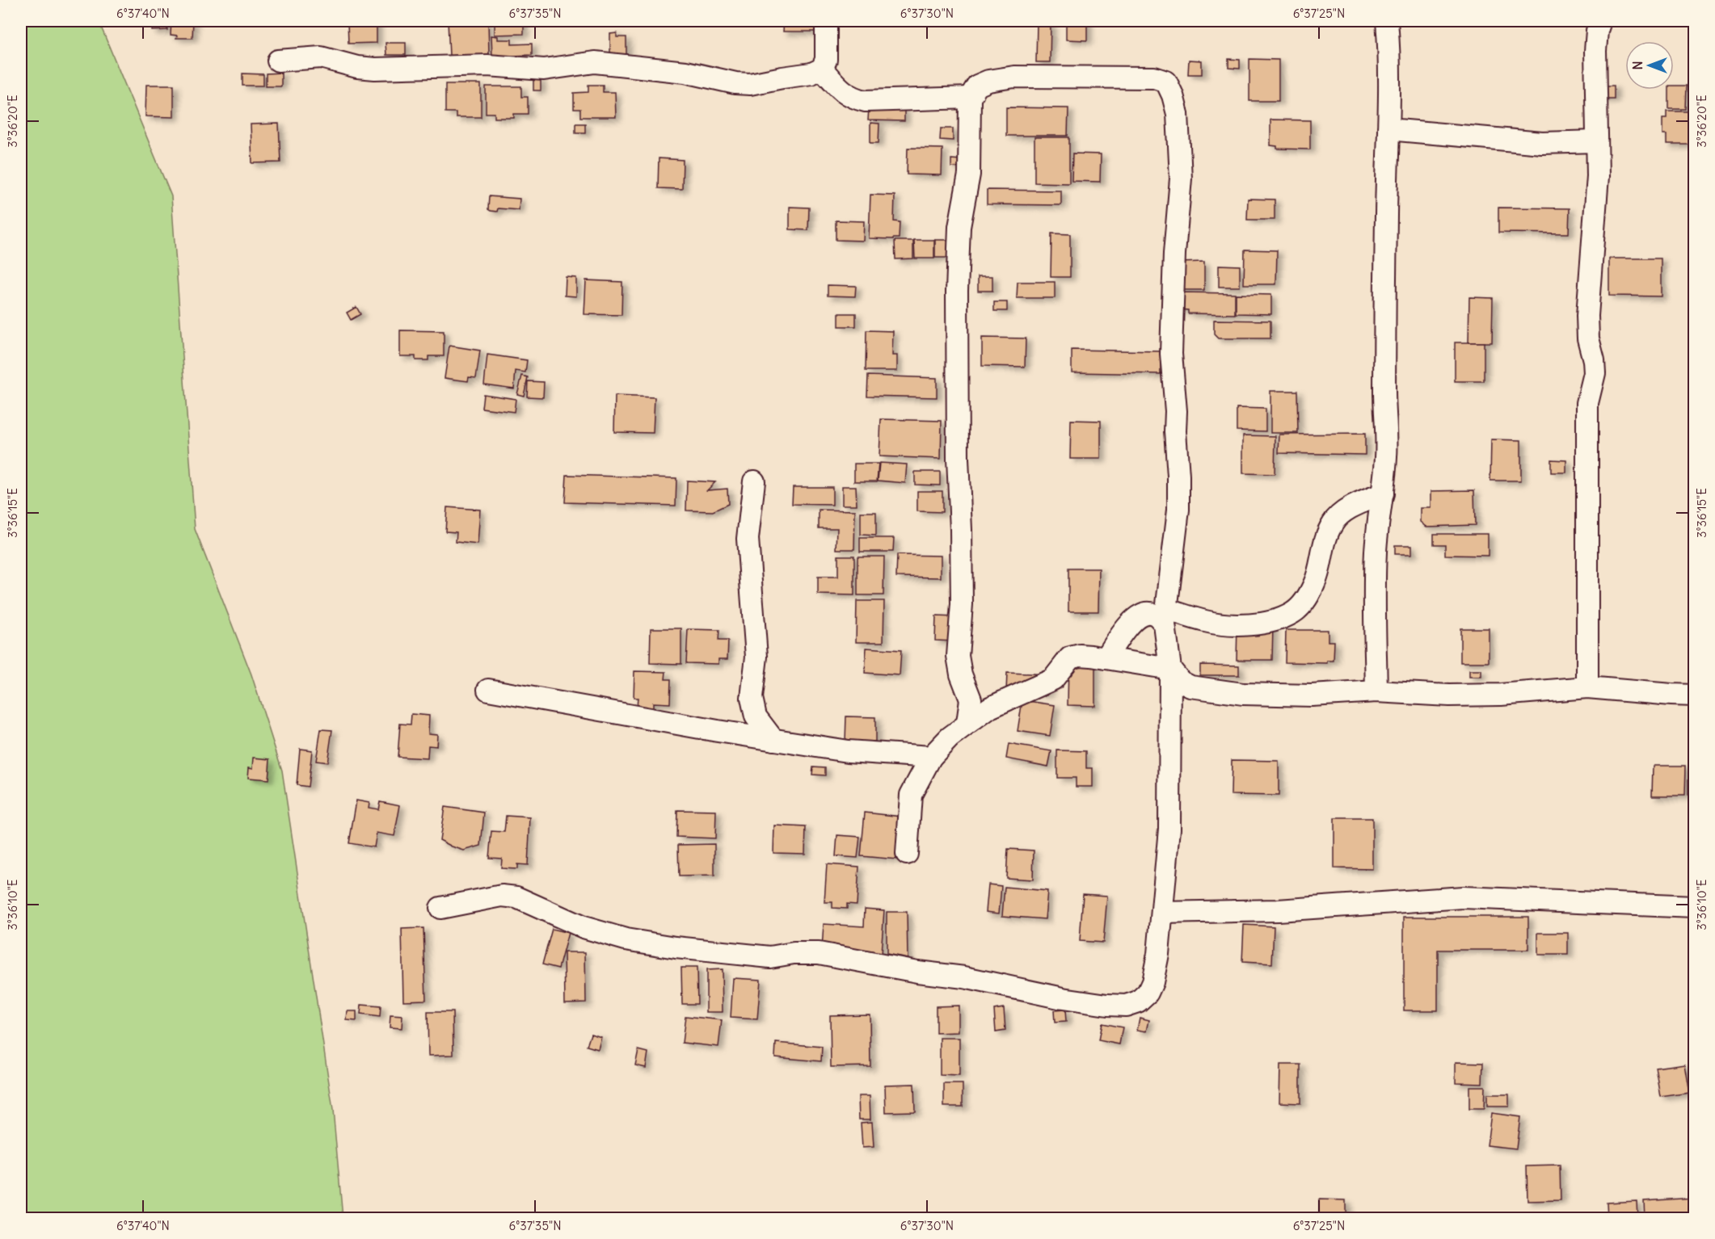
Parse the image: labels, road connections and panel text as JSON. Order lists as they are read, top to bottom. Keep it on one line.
{"north":"left","coordinates":["6°37'40\"N","6°37'35\"N","6°37'30\"N","6°37'25\"N","3°36'20\"E","3°36'15\"E","3°36'10\"E"]}
